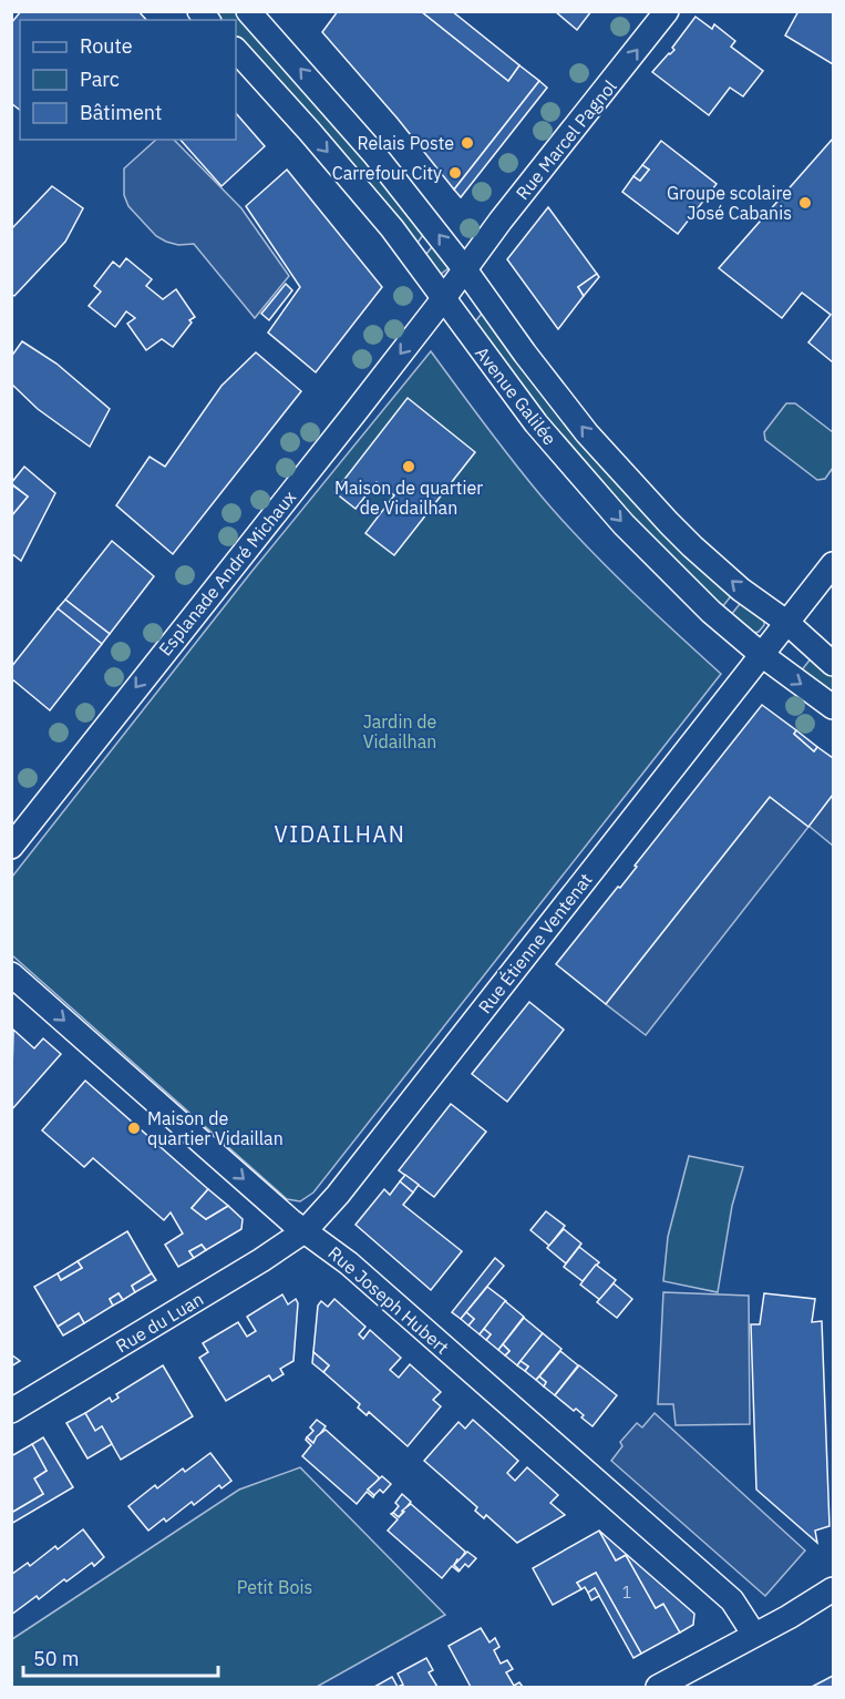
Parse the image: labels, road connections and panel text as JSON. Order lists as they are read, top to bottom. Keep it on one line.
{"streets":{"street":["Rue Marcel Pagnol","Avenue Galilée","Esplanade André Michaux","Rue Étienne Ventenat","Rue Joseph Hubert","Rue du Luan"]},"crossings":[["Rue Marcel Pagnol","Avenue Galilée"],["Rue Marcel Pagnol","Esplanade André Michaux"],["Avenue Galilée","Esplanade André Michaux"],["Avenue Galilée","Rue Étienne Ventenat"],["Rue Étienne Ventenat","Rue Joseph Hubert"],["Rue Étienne Ventenat","Rue du Luan"],["Rue Joseph Hubert","Rue du Luan"]],"one_way":["Rue Marcel Pagnol","Esplanade André Michaux","Rue Joseph Hubert"],"districts":["VIDAILHAN"],"parks":["Jardin de Vidailhan","Petit Bois"],"places":["Relais Poste","Carrefour City","Groupe scolaire José Cabanis","Maison de quartier de Vidailhan","Maison de quartier Vidaillan"],"house_numbers":["1"],"legend":["Route","Parc","Bâtiment"],"scale_bar":"50 m"}
